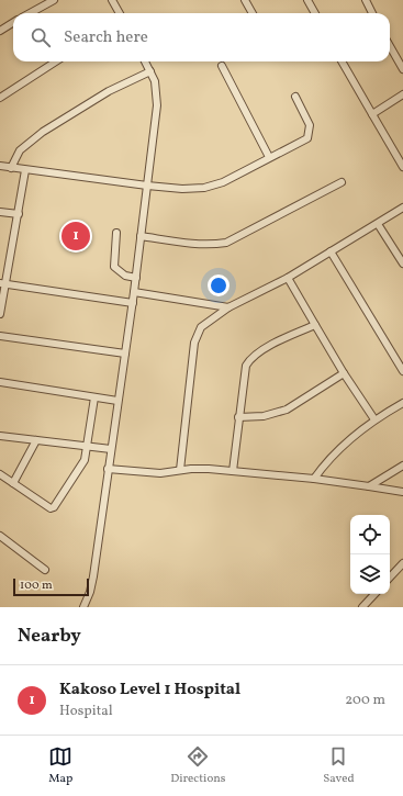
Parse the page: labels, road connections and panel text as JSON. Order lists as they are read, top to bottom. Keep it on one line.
{"scale_bar":"100 m","page":{"search":"Search here","pins":"1","scale":"100 m","heading":"Nearby","list":[{"mark":"1","name":"Kakoso Level 1 Hospital","note":"Hospital","value":"200 m"}],"nav":["Map","Directions","Saved"]}}
